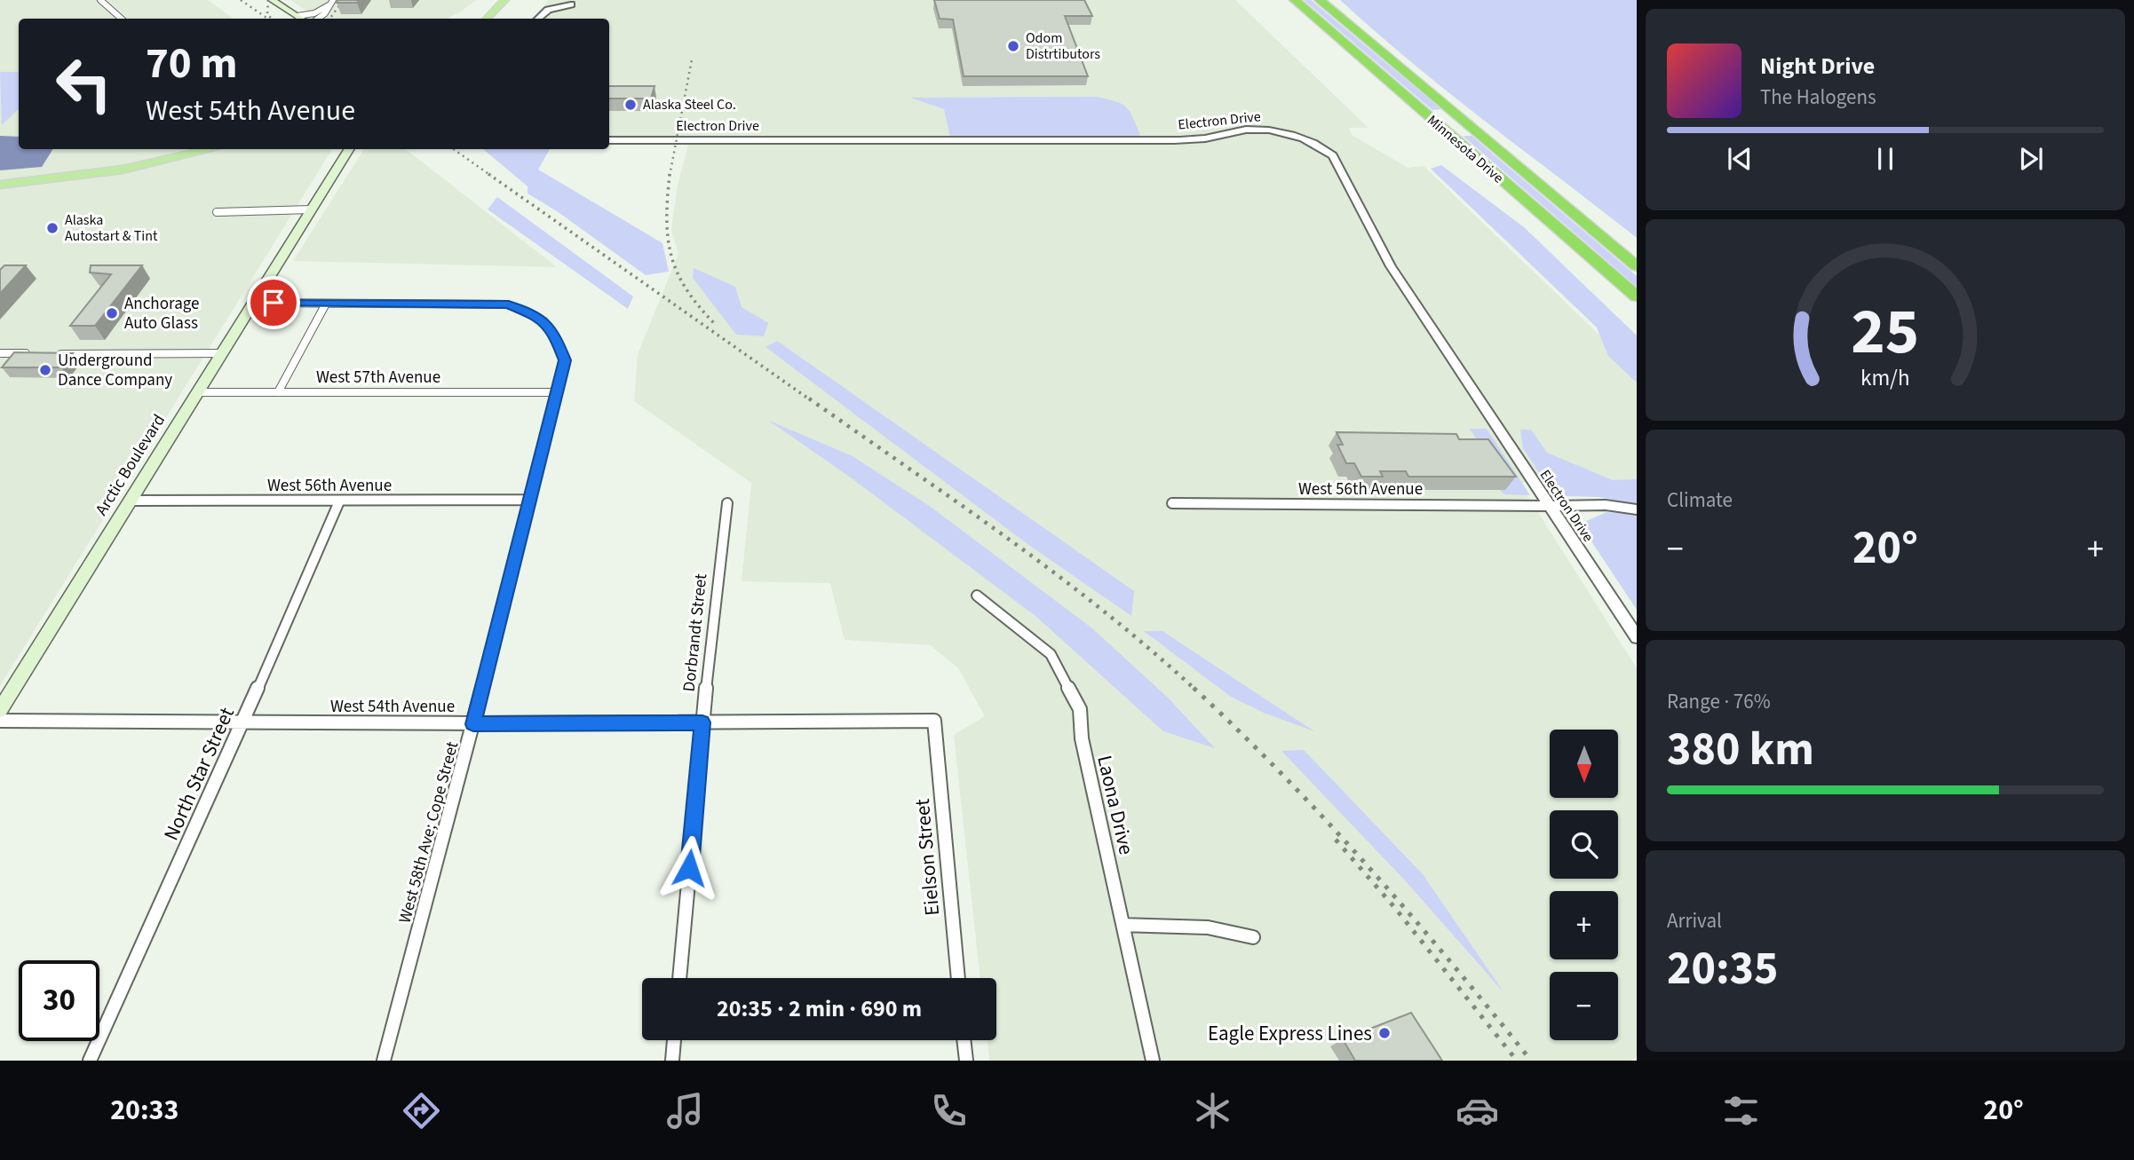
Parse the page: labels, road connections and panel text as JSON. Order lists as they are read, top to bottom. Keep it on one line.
{"streets":{"highway":["Minnesota Drive"],"main road":["Arctic Boulevard"],"street":["Electron Drive","West 57th Avenue","West 56th Avenue","Dorbrandt Street","West 54th Avenue","North Star Street","Laona Drive","West 58th Ave; Cope Street","Eielson Street"]},"crossings":[["Electron Drive","West 56th Avenue"],["West 57th Avenue","Arctic Boulevard"],["West 57th Avenue","West 58th Ave; Cope Street"],["Arctic Boulevard","West 56th Avenue"],["Arctic Boulevard","West 58th Ave; Cope Street"],["West 56th Avenue","North Star Street"],["West 56th Avenue","West 58th Ave; Cope Street"],["Dorbrandt Street","West 54th Avenue"],["West 54th Avenue","North Star Street"],["West 54th Avenue","West 58th Ave; Cope Street"],["West 54th Avenue","Eielson Street"]],"places":["Odom Distrtibutors","Alaska Steel Co.","Alaska Autostart & Tint","Anchorage Auto Glass","Underground Dance Company","Eagle Express Lines"],"north":"bottom","page":{"turn":["70 m","West 54th Avenue"],"song":["Night Drive","The Halogens"],"tile":["Climate",["Range · 76%","380 km"],["Arrival","20:35"]],"heat":["−","20°","+"],"map_buttons":["+","−"],"limit":"30","trip":"20:35 · 2 min · 690 m","tabs":["20:33","20°"],"gauge":["25","km/h"]}}
